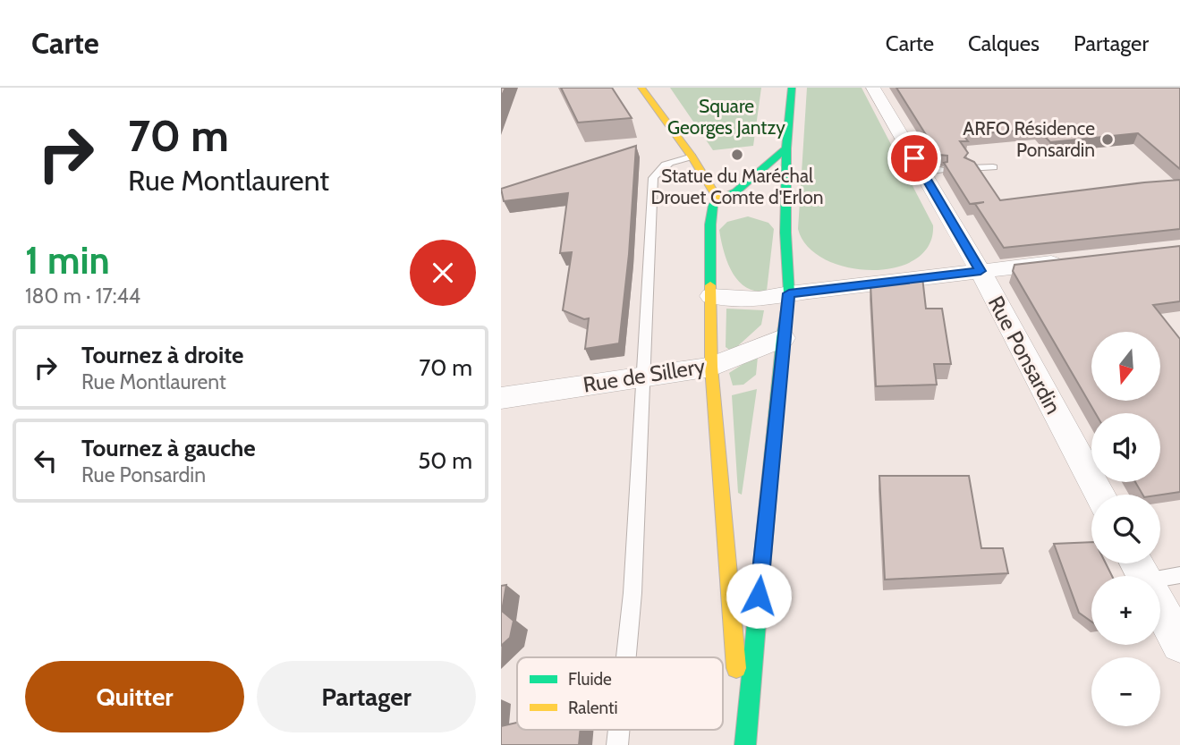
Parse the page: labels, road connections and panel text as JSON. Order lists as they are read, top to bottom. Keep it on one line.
{"streets":{"street":["Rue Ponsardin","Rue de Sillery"]},"parks":["Square Georges Jantzy"],"places":["ARFO Résidence Ponsardin","Statue du Maréchal Drouet Comte d'Erlon"],"legend":["Fluide","Ralenti"],"north":"bottom","page":{"header":"Carte","nav":["Carte","Calques","Partager"],"turn":["70 m","Rue Montlaurent"],"heading":["1 min","180 m · 17:44"],"list":[{"name":"Tournez à droite","note":"Rue Montlaurent","value":"70 m"},{"name":"Tournez à gauche","note":"Rue Ponsardin","value":"50 m"}],"map_buttons":["+","−"],"buttons":["Quitter","Partager"]}}
